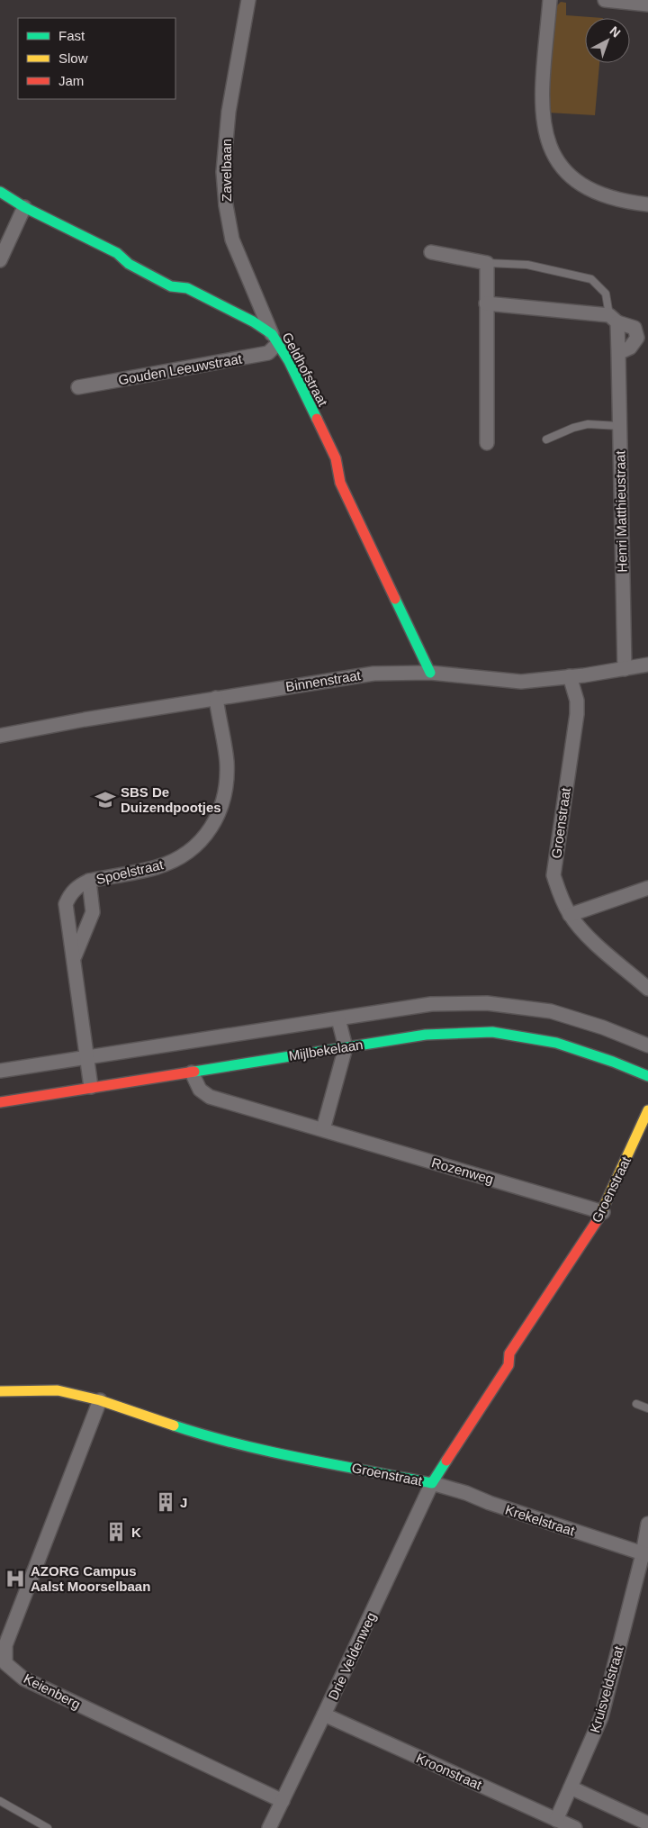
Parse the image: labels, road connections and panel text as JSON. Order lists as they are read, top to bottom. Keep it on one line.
{"streets":{"street":["Zavelbaan","Gouden Leeuwstraat","Geldhofstraat","Henri Matthieustraat","Binnenstraat","Groenstraat","Spoelstraat","Mijlbekelaan","Rozenweg","Krekelstraat","Drie Veldenweg","Kruisveldstraat","Keienberg","Kroonstraat"]},"crossings":[["Zavelbaan","Gouden Leeuwstraat"],["Zavelbaan","Geldhofstraat"],["Gouden Leeuwstraat","Geldhofstraat"],["Geldhofstraat","Binnenstraat"],["Henri Matthieustraat","Binnenstraat"],["Binnenstraat","Groenstraat"],["Binnenstraat","Spoelstraat"],["Groenstraat","Rozenweg"],["Groenstraat","Krekelstraat"],["Groenstraat","Drie Veldenweg"],["Groenstraat","Keienberg"],["Spoelstraat","Mijlbekelaan"],["Mijlbekelaan","Rozenweg"],["Krekelstraat","Drie Veldenweg"],["Krekelstraat","Kruisveldstraat"],["Drie Veldenweg","Keienberg"],["Drie Veldenweg","Kroonstraat"],["Kruisveldstraat","Kroonstraat"]],"places":{"school or university":["SBS De Duizendpootjes"],"building":["J","K"],"hospital":["AZORG Campus Aalst Moorselbaan"]},"legend":["Fast","Slow","Jam"],"north":"top right"}
